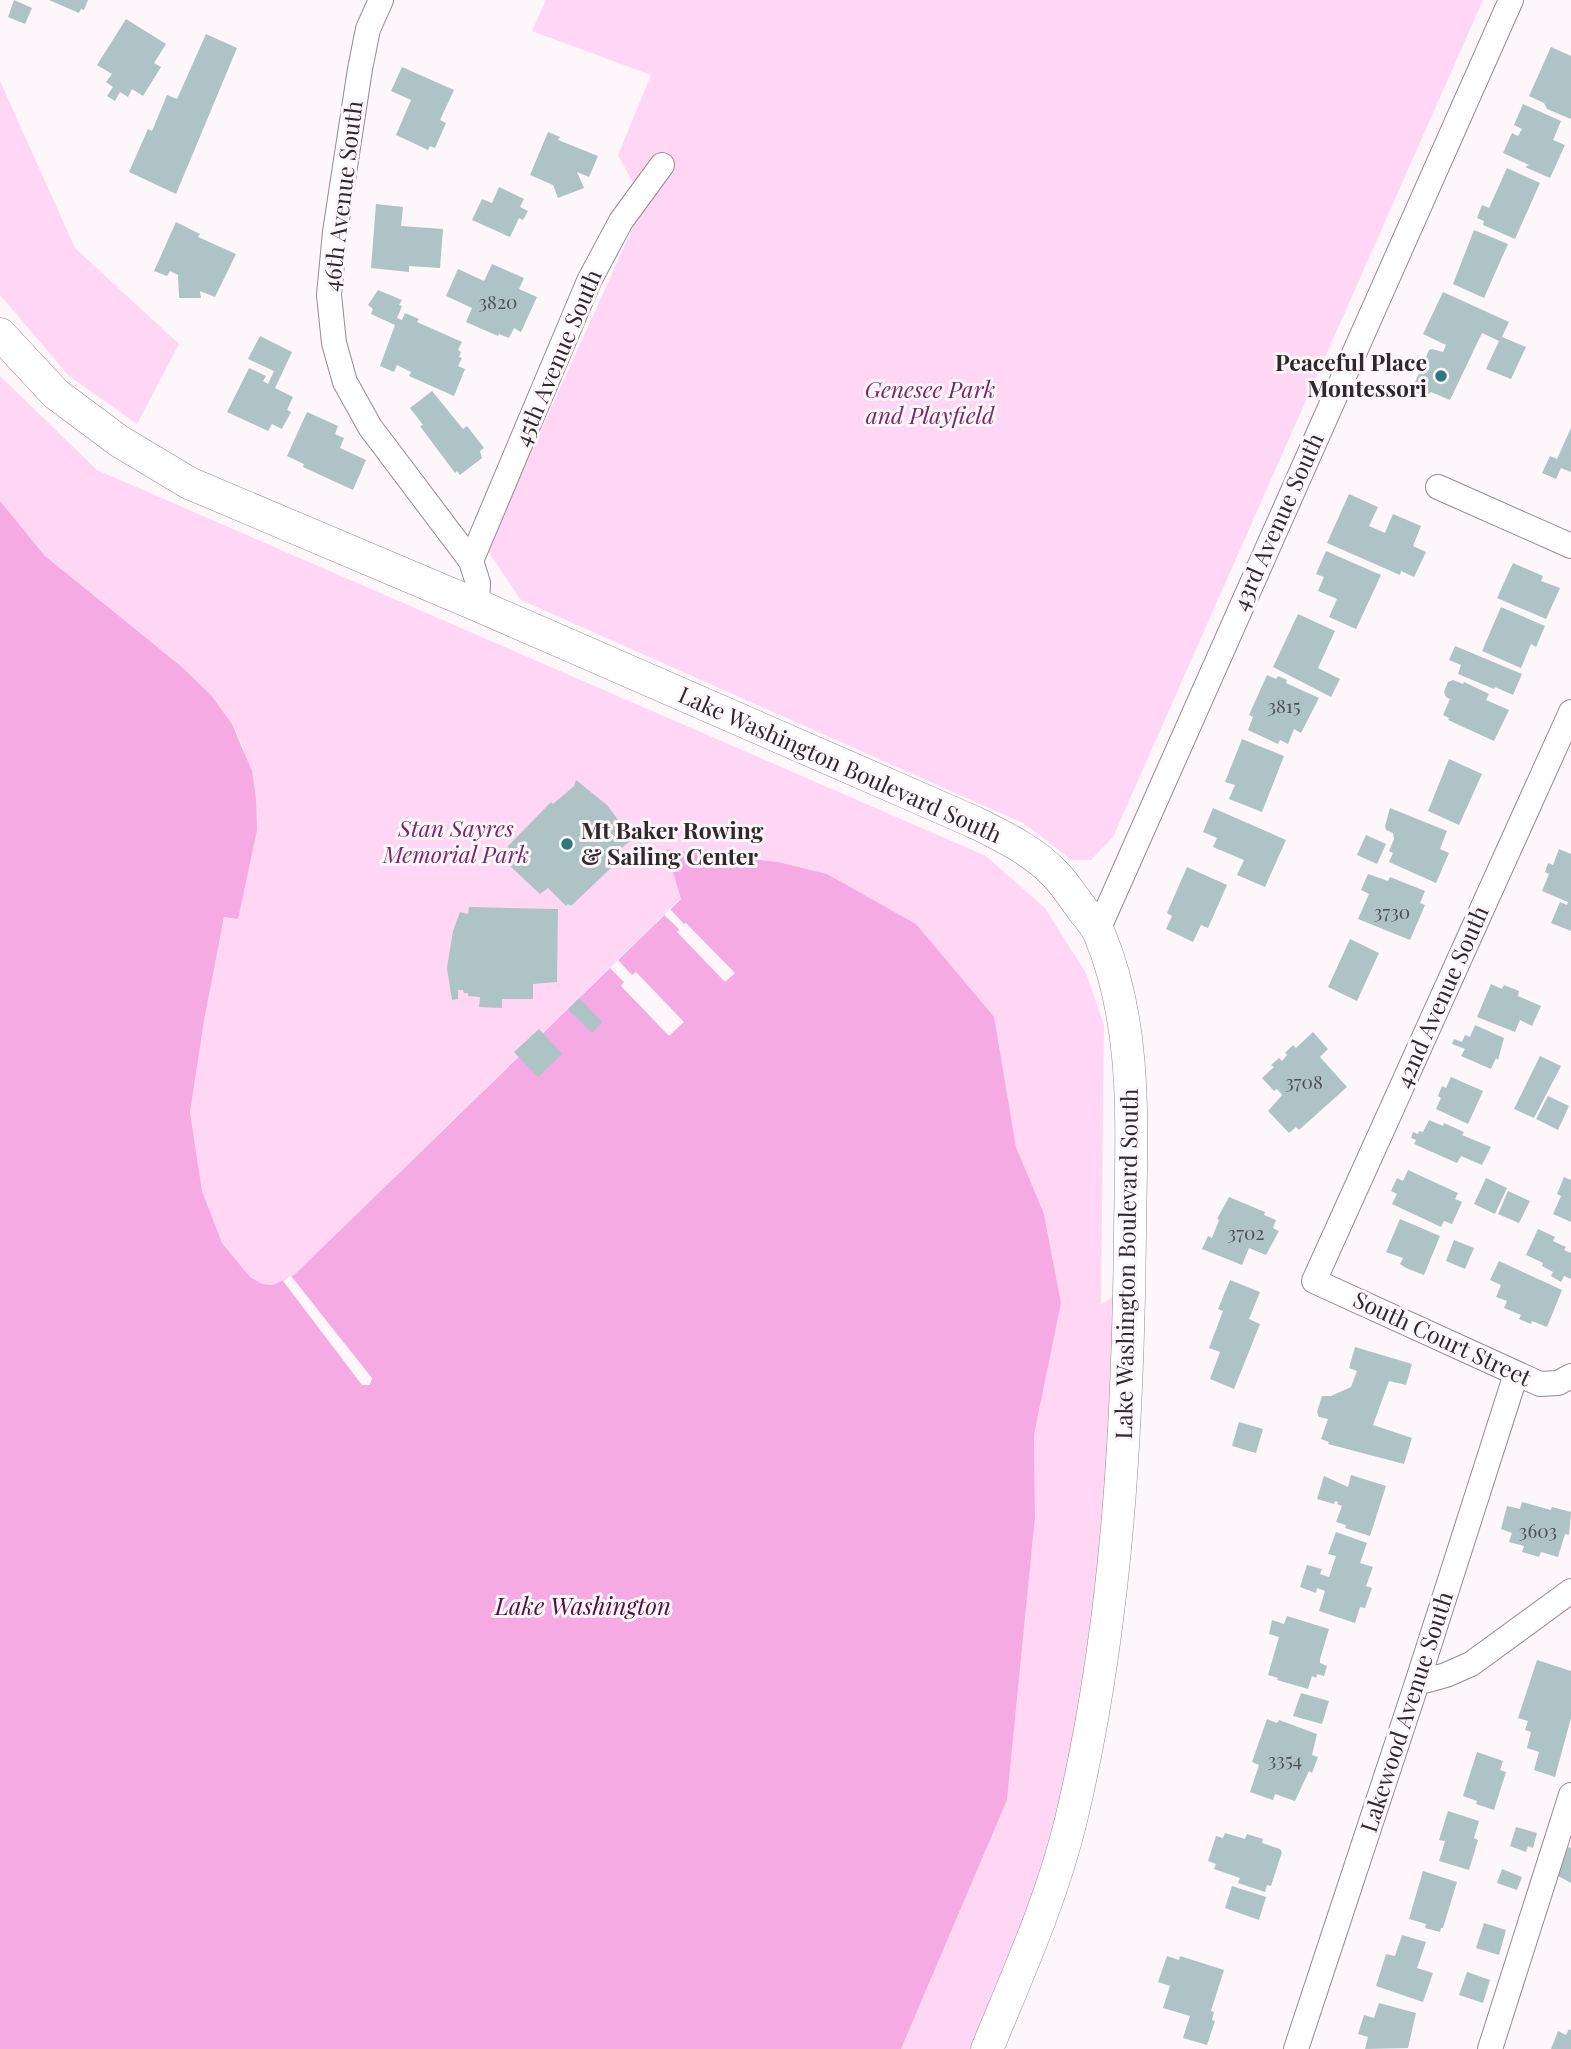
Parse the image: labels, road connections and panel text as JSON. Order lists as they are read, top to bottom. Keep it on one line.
{"streets":{"main road":["Lake Washington Boulevard South"],"street":["46th Avenue South","45th Avenue South","43rd Avenue South","42nd Avenue South","South Court Street","Lakewood Avenue South"]},"crossings":[["46th Avenue South","45th Avenue South"],["46th Avenue South","Lake Washington Boulevard South"],["43rd Avenue South","Lake Washington Boulevard South"],["42nd Avenue South","South Court Street"],["South Court Street","Lakewood Avenue South"]],"water":["Lake Washington"],"parks":["Genesee Park and Playfield","Stan Sayres Memorial Park"],"places":["Peaceful Place Montessori","Mt Baker Rowing & Sailing Center"],"house_numbers":["3820","3815","3730","3708","3702","3603","3354"]}
